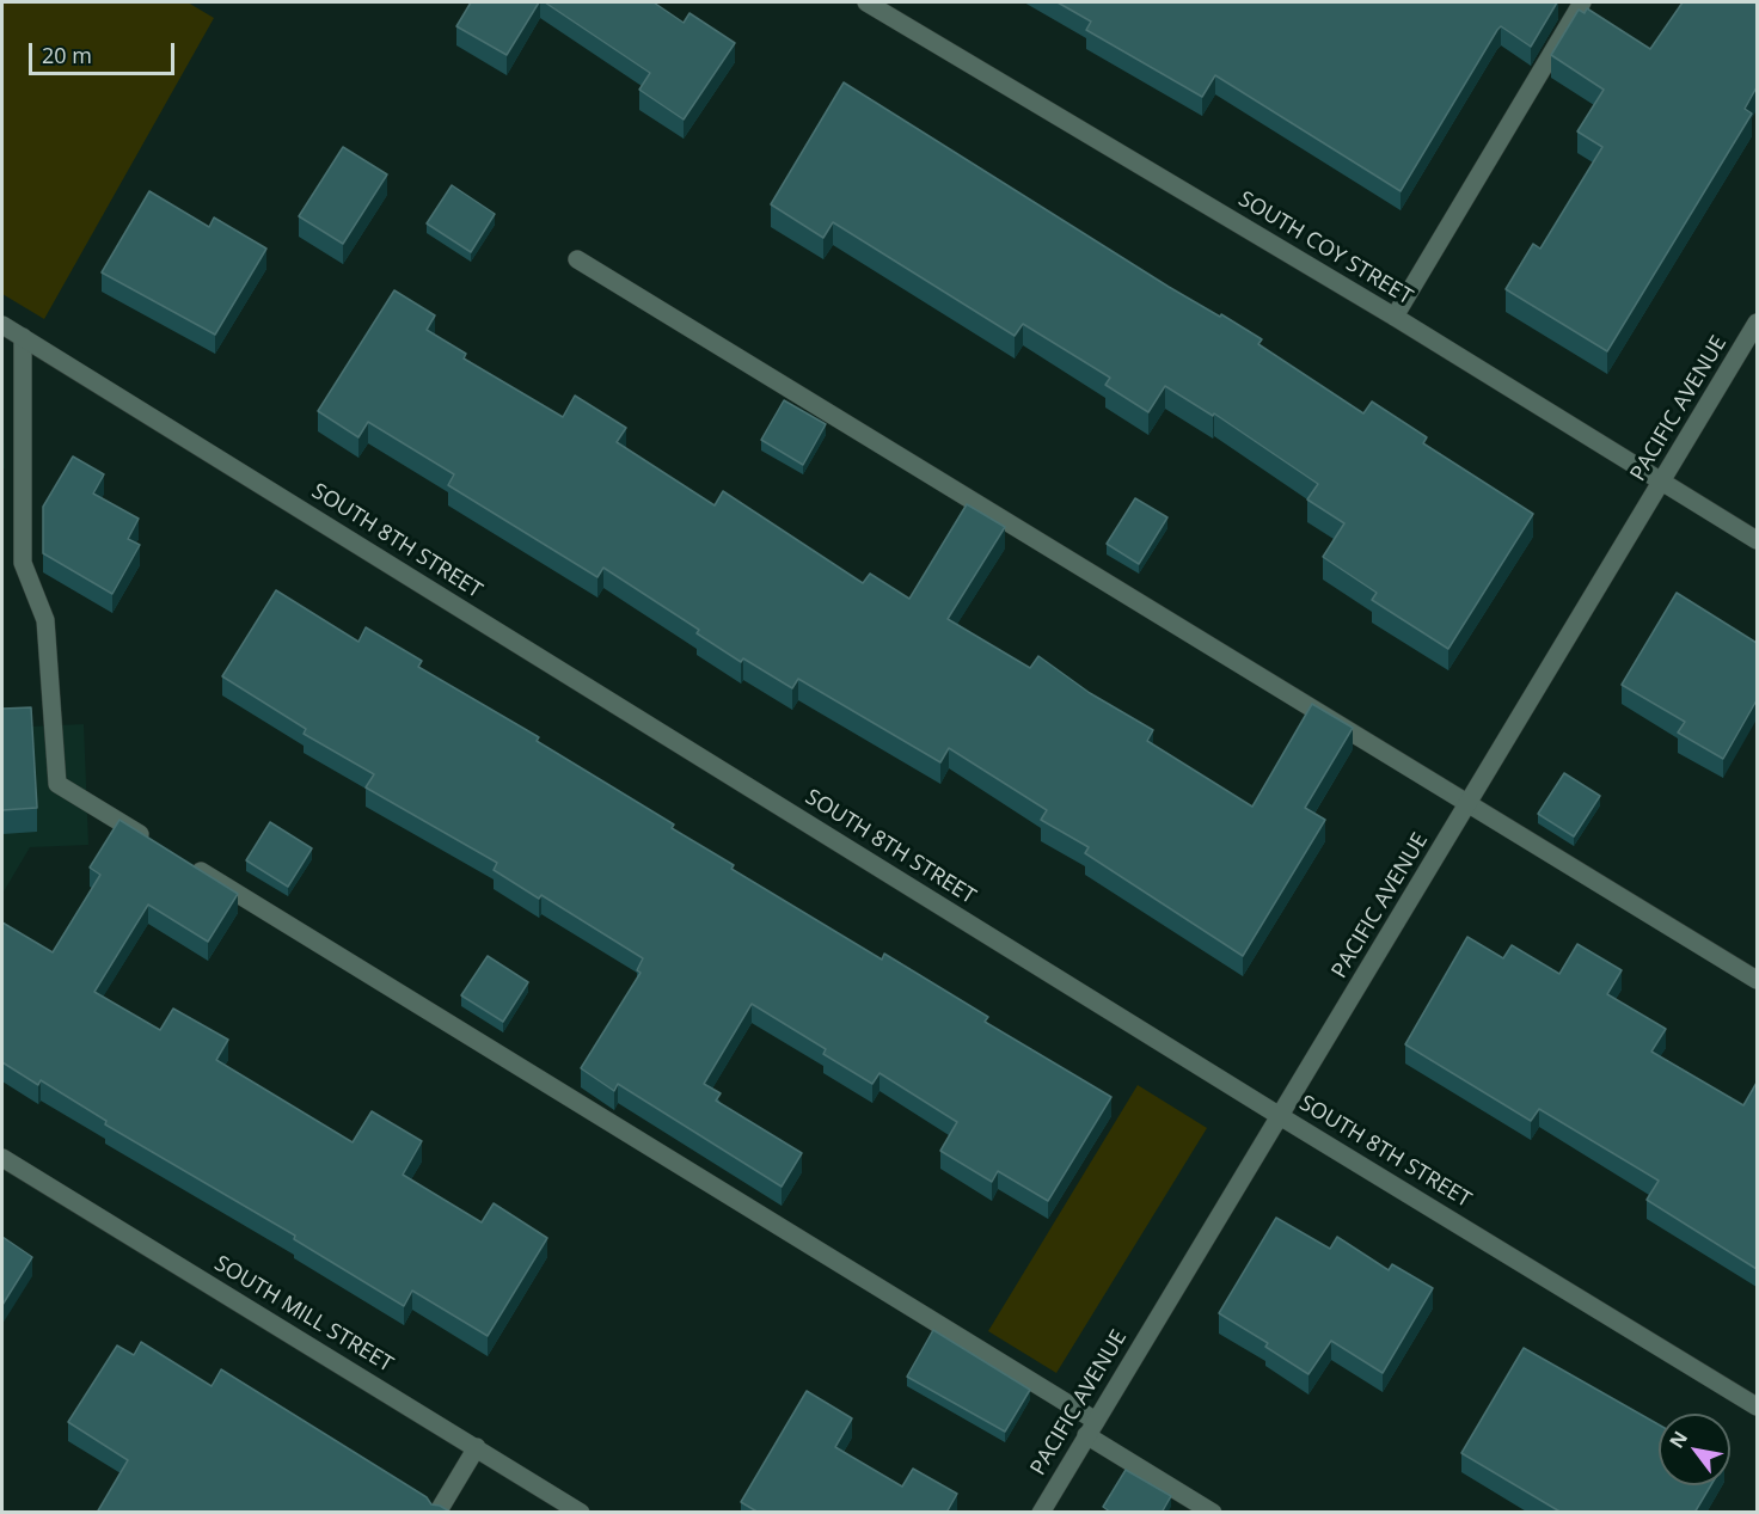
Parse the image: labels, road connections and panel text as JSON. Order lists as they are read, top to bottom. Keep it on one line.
{"streets":{"street":["SOUTH COY STREET","PACIFIC AVENUE","SOUTH 8TH STREET","SOUTH MILL STREET"]},"crossings":[["SOUTH COY STREET","PACIFIC AVENUE"],["PACIFIC AVENUE","SOUTH 8TH STREET"]],"scale_bar":"20 m","north":"top left"}
